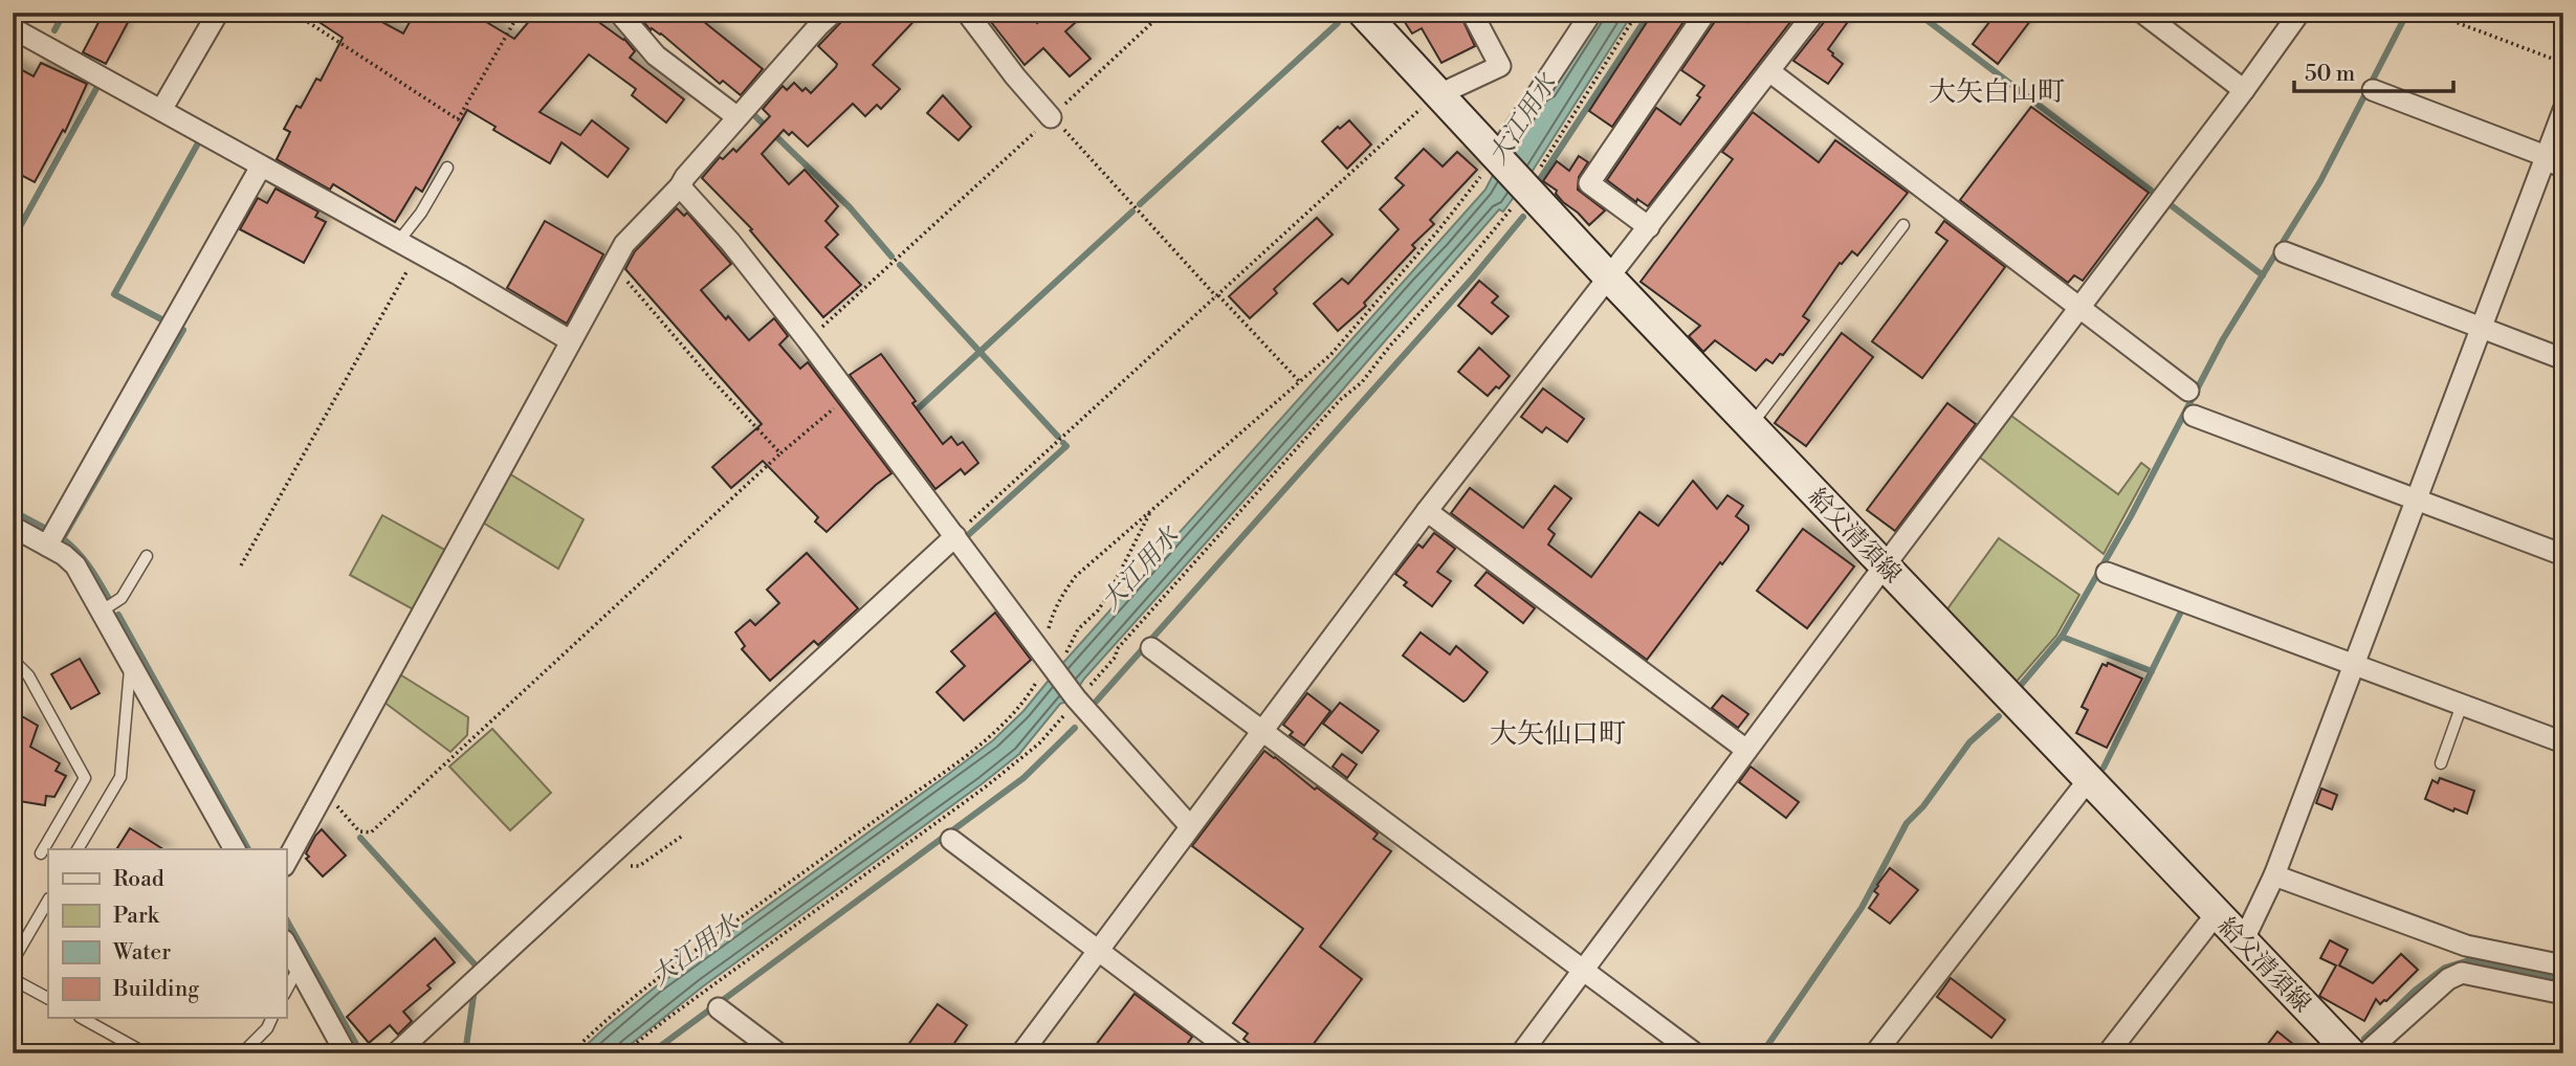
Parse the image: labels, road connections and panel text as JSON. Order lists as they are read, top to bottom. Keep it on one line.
{"streets":{"main road":["給父清須線"]},"districts":["大矢白山町","大矢仙口町"],"water":["大江用水"],"legend":["Road","Park","Water","Building"],"scale_bar":"50 m"}
